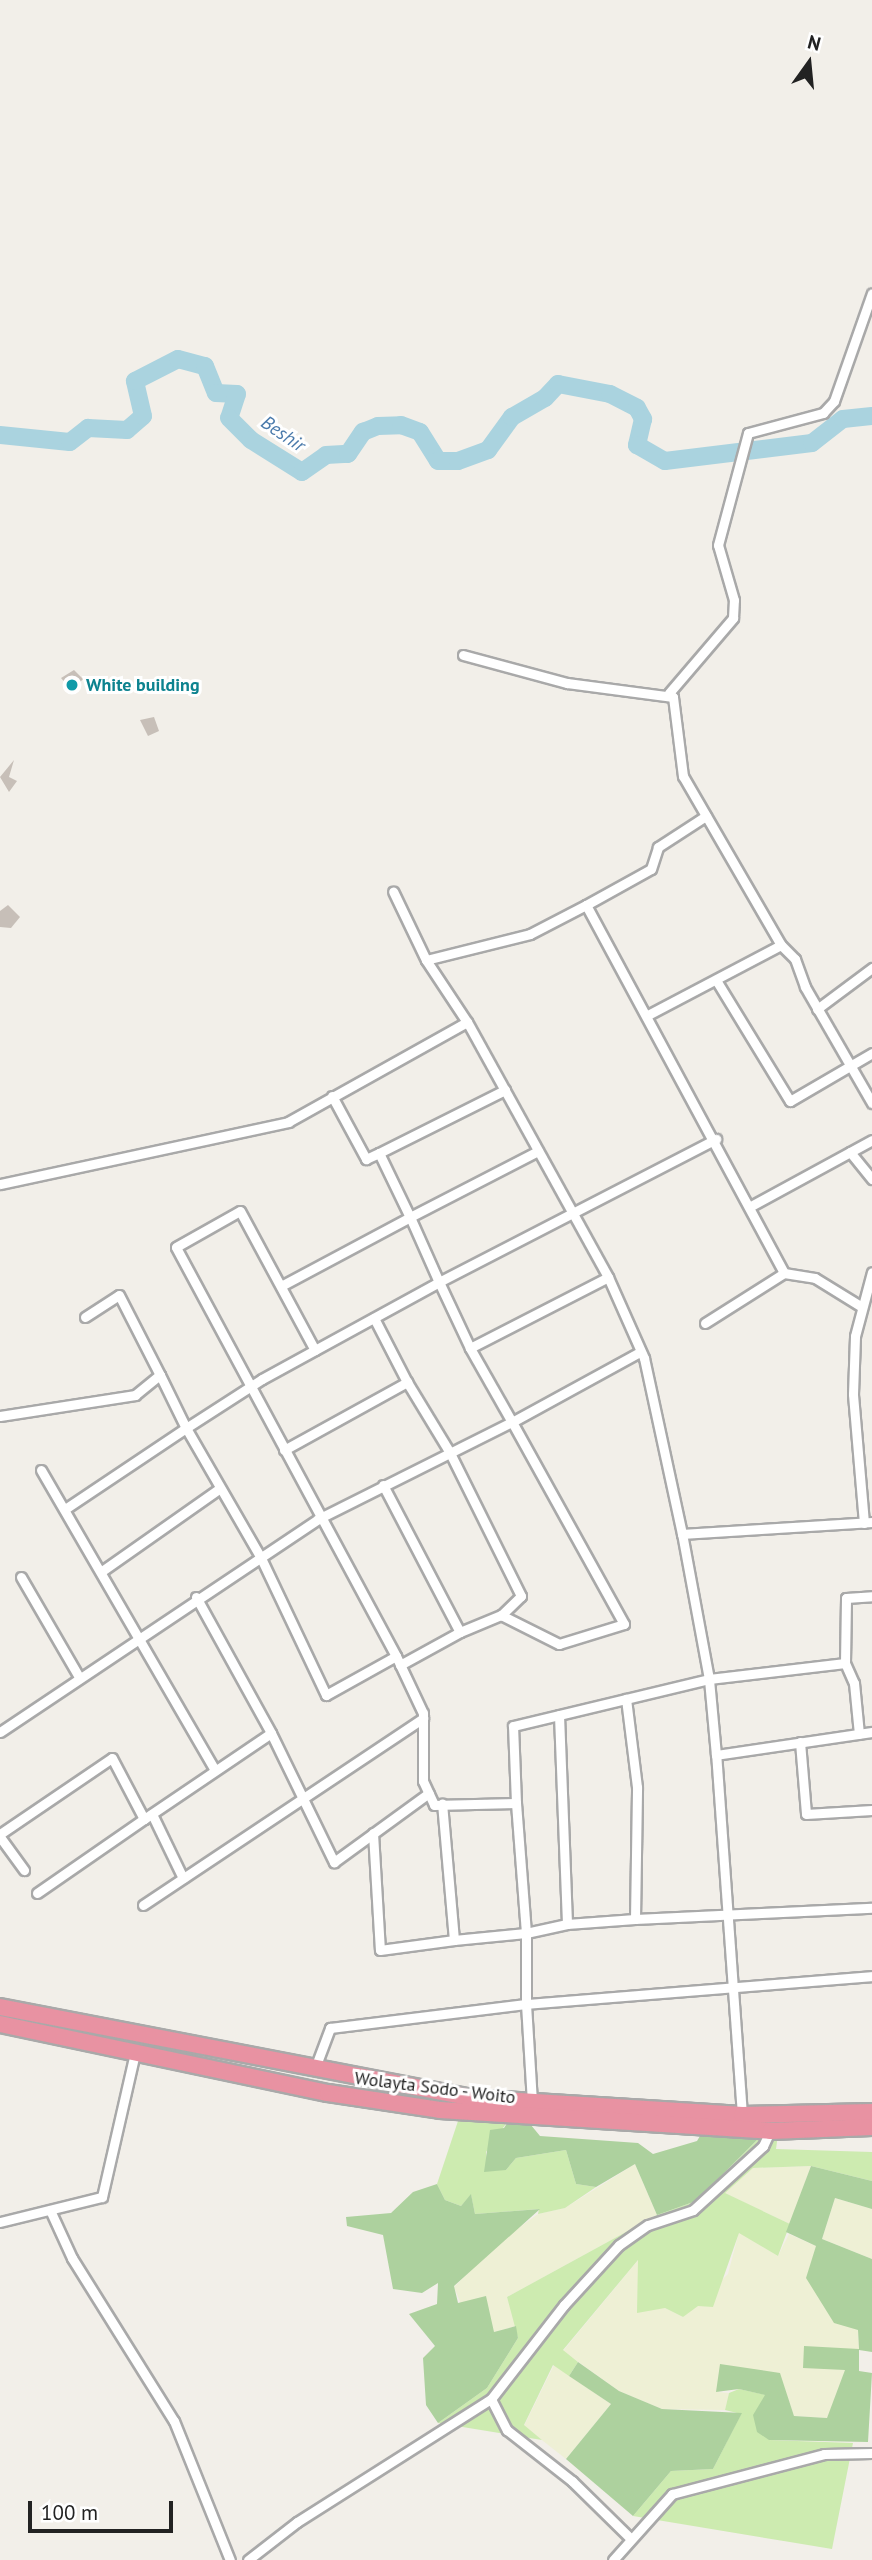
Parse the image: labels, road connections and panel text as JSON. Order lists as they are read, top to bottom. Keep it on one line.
{"streets":{"highway":["Wolayta Sodo - Woito"]},"water":["Beshir"],"places":["White building"],"scale_bar":"100 m","north":"top"}
